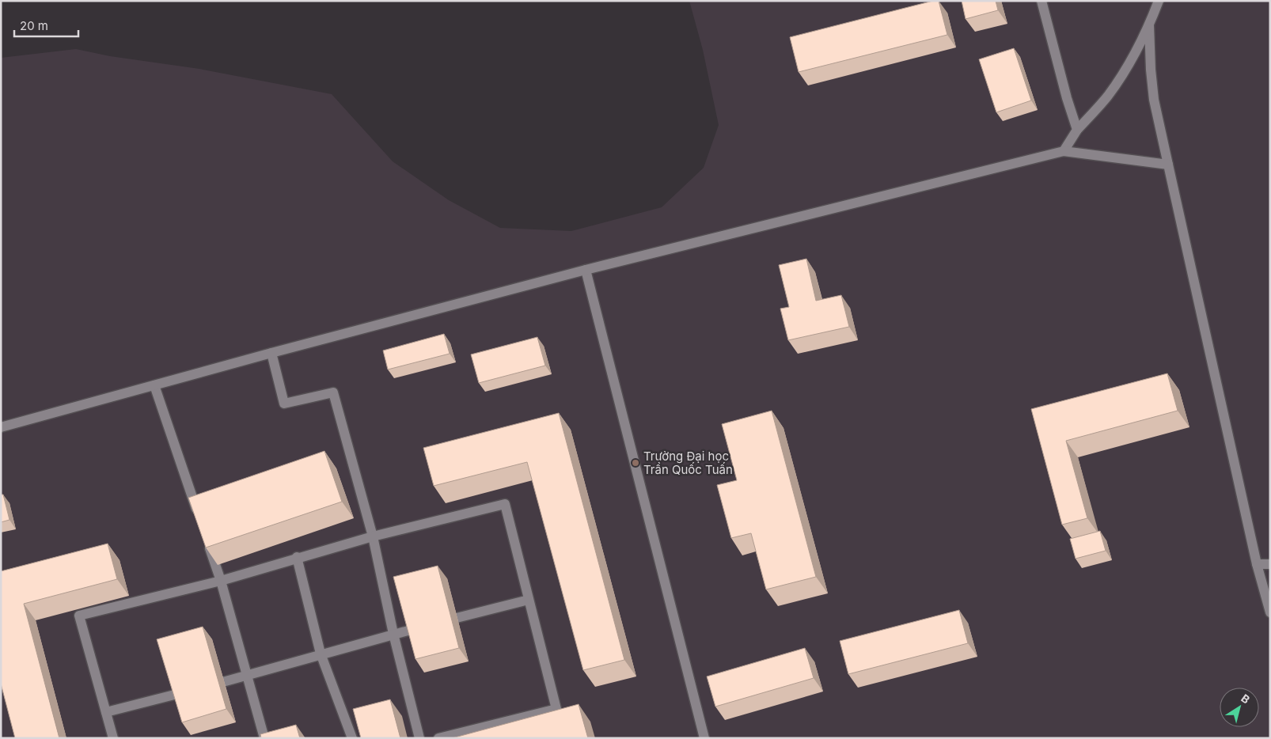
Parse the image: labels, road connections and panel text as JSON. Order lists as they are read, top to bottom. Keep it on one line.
{"places":["Trường Đại học Trần Quốc Tuấn"],"scale_bar":"20 m","north":"top right"}
